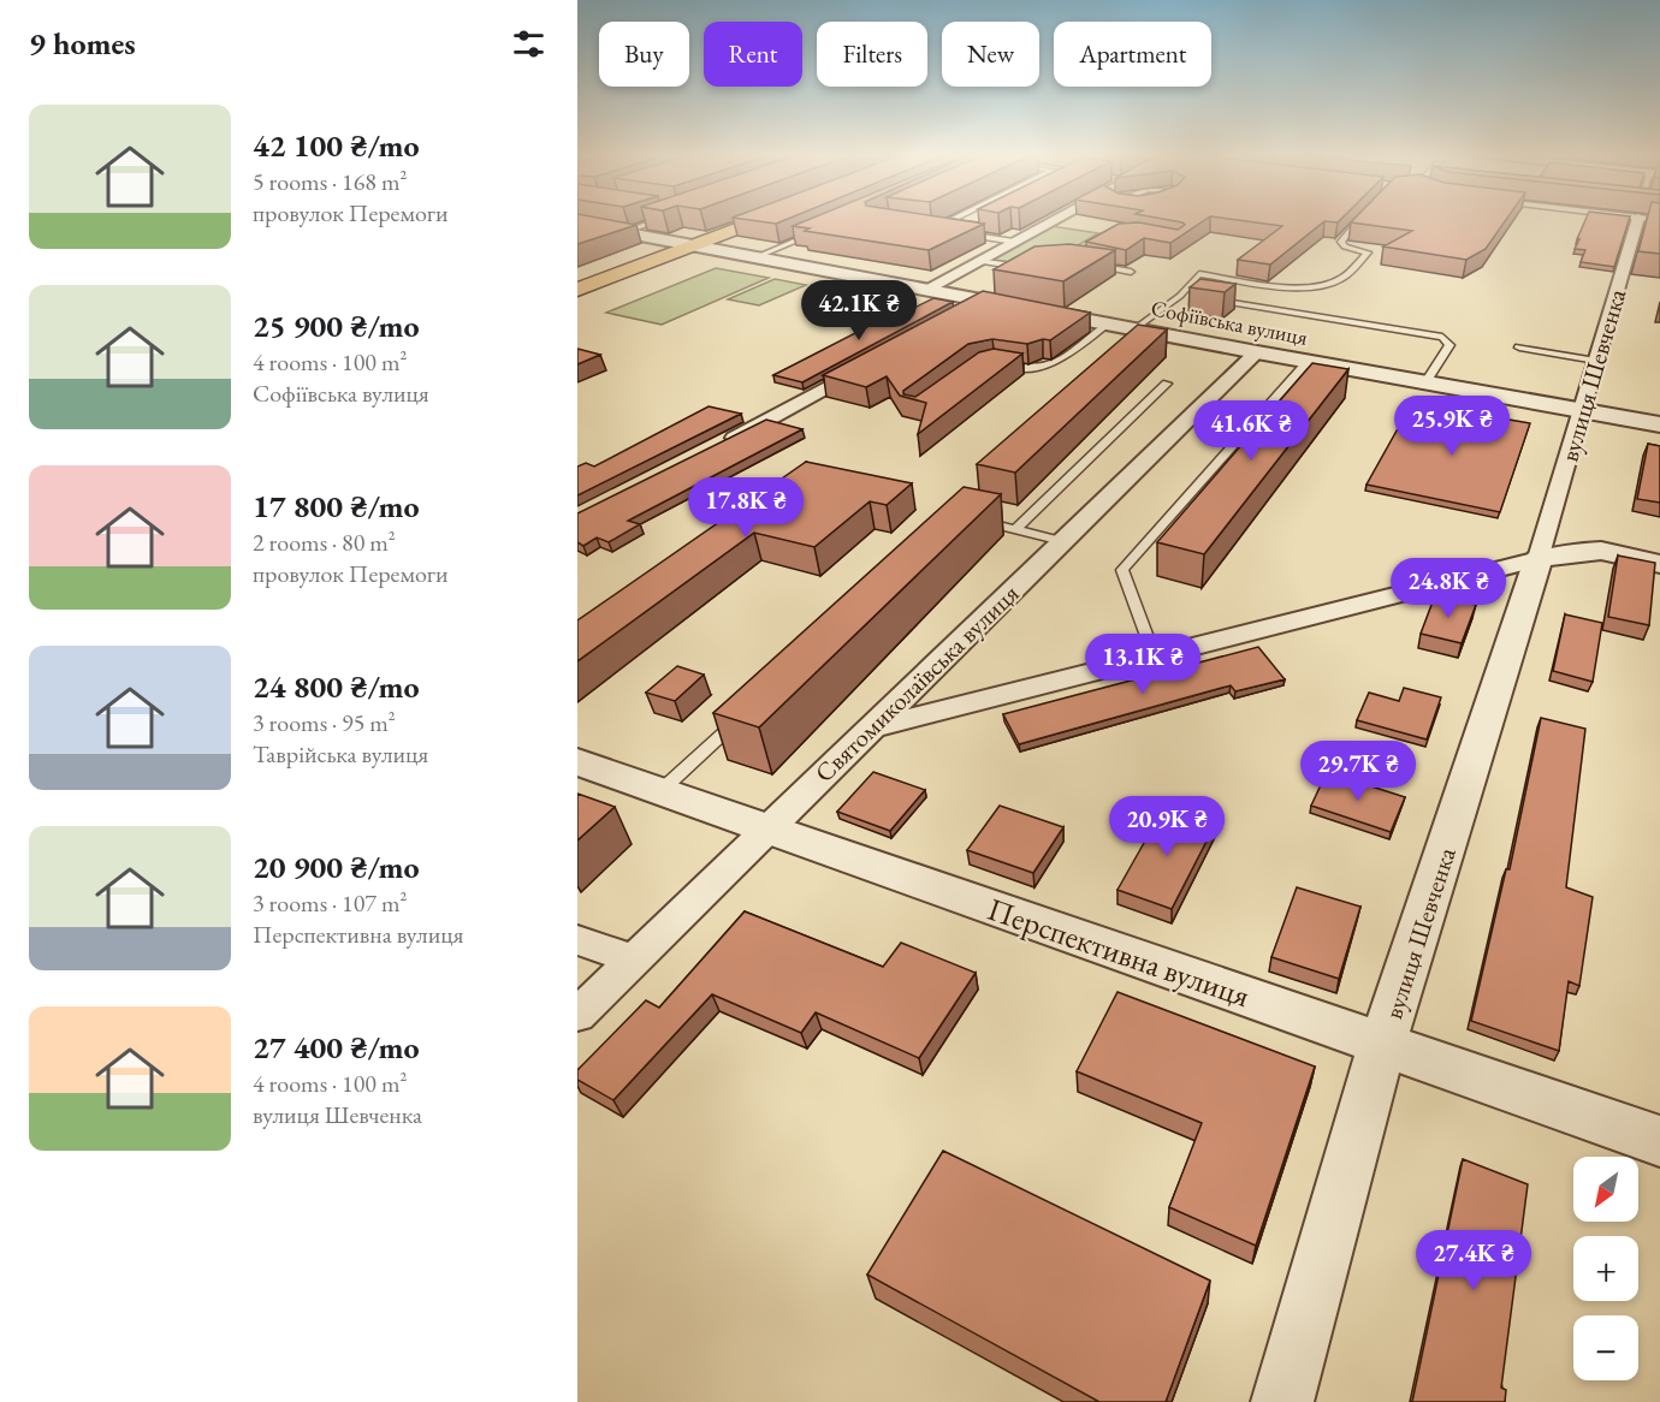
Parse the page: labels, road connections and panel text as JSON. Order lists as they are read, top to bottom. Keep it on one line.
{"streets":{"street":["Софіївська вулиця","вулиця Шевченка","Святомиколаївська вулиця","Перспективна вулиця"]},"crossings":[["Софіївська вулиця","вулиця Шевченка"],["Софіївська вулиця","Святомиколаївська вулиця"],["вулиця Шевченка","Перспективна вулиця"],["Святомиколаївська вулиця","Перспективна вулиця"]],"north":"bottom left","page":{"heading":"9 homes","chip":["Buy","Rent","Filters","New","Apartment"],"list":[{"name":"42 100 ₴/mo","note":"5 rooms · 168 m² · провулок Перемоги"},{"name":"25 900 ₴/mo","note":"4 rooms · 100 m² · Софіївська вулиця"},{"name":"17 800 ₴/mo","note":"2 rooms · 80 m² · провулок Перемоги"},{"name":"24 800 ₴/mo","note":"3 rooms · 95 m² · Таврійська вулиця"},{"name":"20 900 ₴/mo","note":"3 rooms · 107 m² · Перспективна вулиця"},{"name":"27 400 ₴/mo","note":"4 rooms · 100 m² · вулиця Шевченка"}],"price":["42.1K ₴","25.9K ₴","41.6K ₴","17.8K ₴","24.8K ₴","13.1K ₴","29.7K ₴","20.9K ₴","27.4K ₴"],"map_buttons":["+","−"]}}
